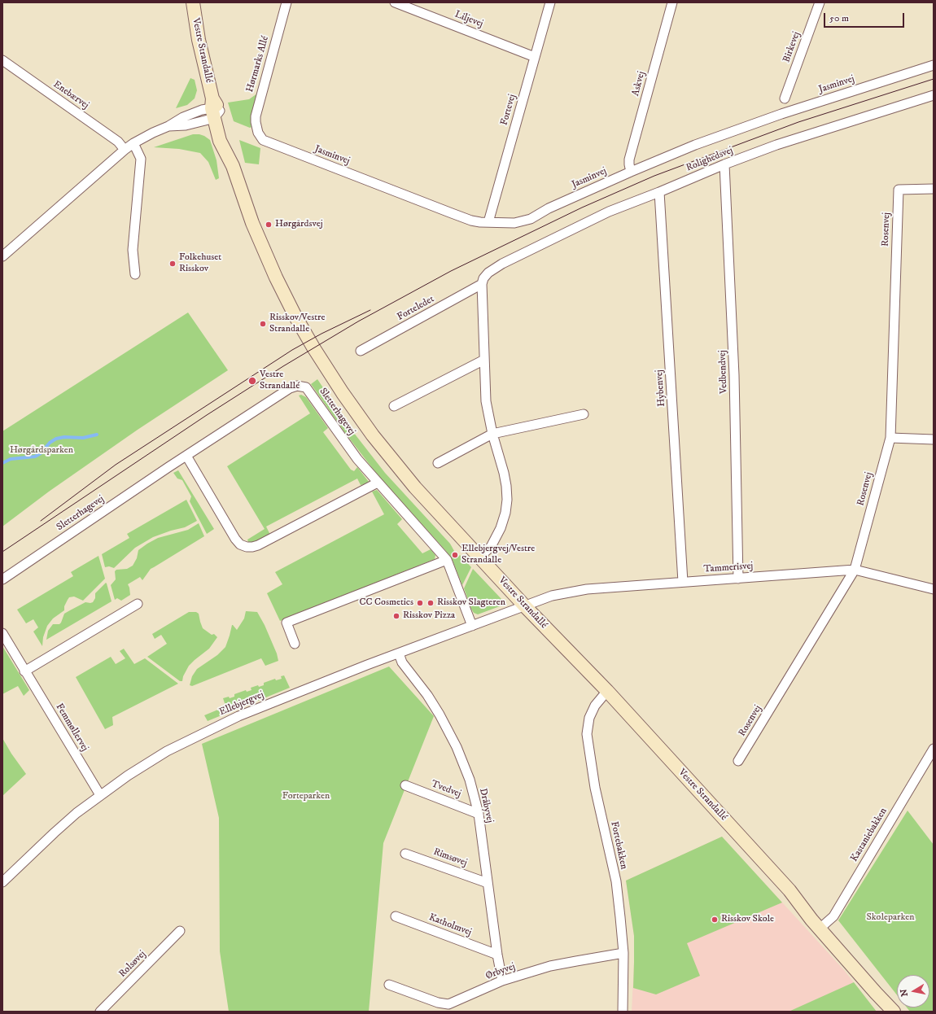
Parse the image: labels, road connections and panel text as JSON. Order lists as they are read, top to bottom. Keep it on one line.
{"streets":{"street":["Liljevej","Birkevej","Vestre Strandallé","Hørmarks Allé","Askvej","Jasminvej","Enebærvej","Fortevej","Rolighedsvej","Rosenvej","Forteledet","Vedbendvej","Hybenvej","Sletterhagevej","Tammerisvej","Ellebjergvej","Femmøllervej","Tvedvej","Dråbyvej","Kastaniebakken","Fortebakken","Rimsøvej","Katholmvej","Rolsøvej","Ørbyvej"]},"crossings":[["Liljevej","Fortevej"],["Vestre Strandallé","Tammerisvej"],["Vestre Strandallé","Ellebjergvej"],["Vestre Strandallé","Kastaniebakken"],["Vestre Strandallé","Fortebakken"],["Hørmarks Allé","Jasminvej"],["Askvej","Jasminvej"],["Jasminvej","Fortevej"],["Rolighedsvej","Forteledet"],["Rolighedsvej","Vedbendvej"],["Rolighedsvej","Hybenvej"],["Rosenvej","Tammerisvej"],["Vedbendvej","Tammerisvej"],["Hybenvej","Tammerisvej"],["Sletterhagevej","Ellebjergvej"],["Tammerisvej","Ellebjergvej"],["Ellebjergvej","Femmøllervej"],["Ellebjergvej","Dråbyvej"],["Tvedvej","Dråbyvej"],["Dråbyvej","Rimsøvej"],["Dråbyvej","Katholmvej"],["Dråbyvej","Ørbyvej"],["Fortebakken","Ørbyvej"]],"parks":["Hørgårdsparken","Forteparken","Skoleparken"],"places":["Hørgårdsvej","Folkehuset Risskov","Risskov/Vestre Strandalle","Vestre Strandallé","Ellebjergvej/Vestre Strandalle","CC Cosmetics","Risskov Slagteren","Risskov Pizza","Risskov Skole"],"scale_bar":"50 m","north":"left"}
